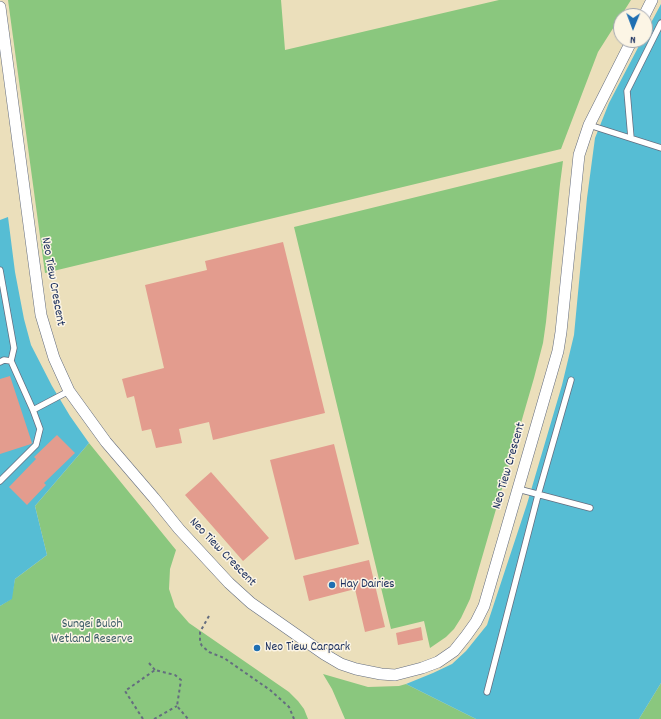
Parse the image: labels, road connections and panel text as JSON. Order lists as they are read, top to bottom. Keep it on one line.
{"streets":{"street":["Neo Tiew Crescent"]},"parks":["Sungei Buloh Wetland Reserve"],"places":["Hay Dairies","Neo Tiew Carpark"],"north":"bottom"}
